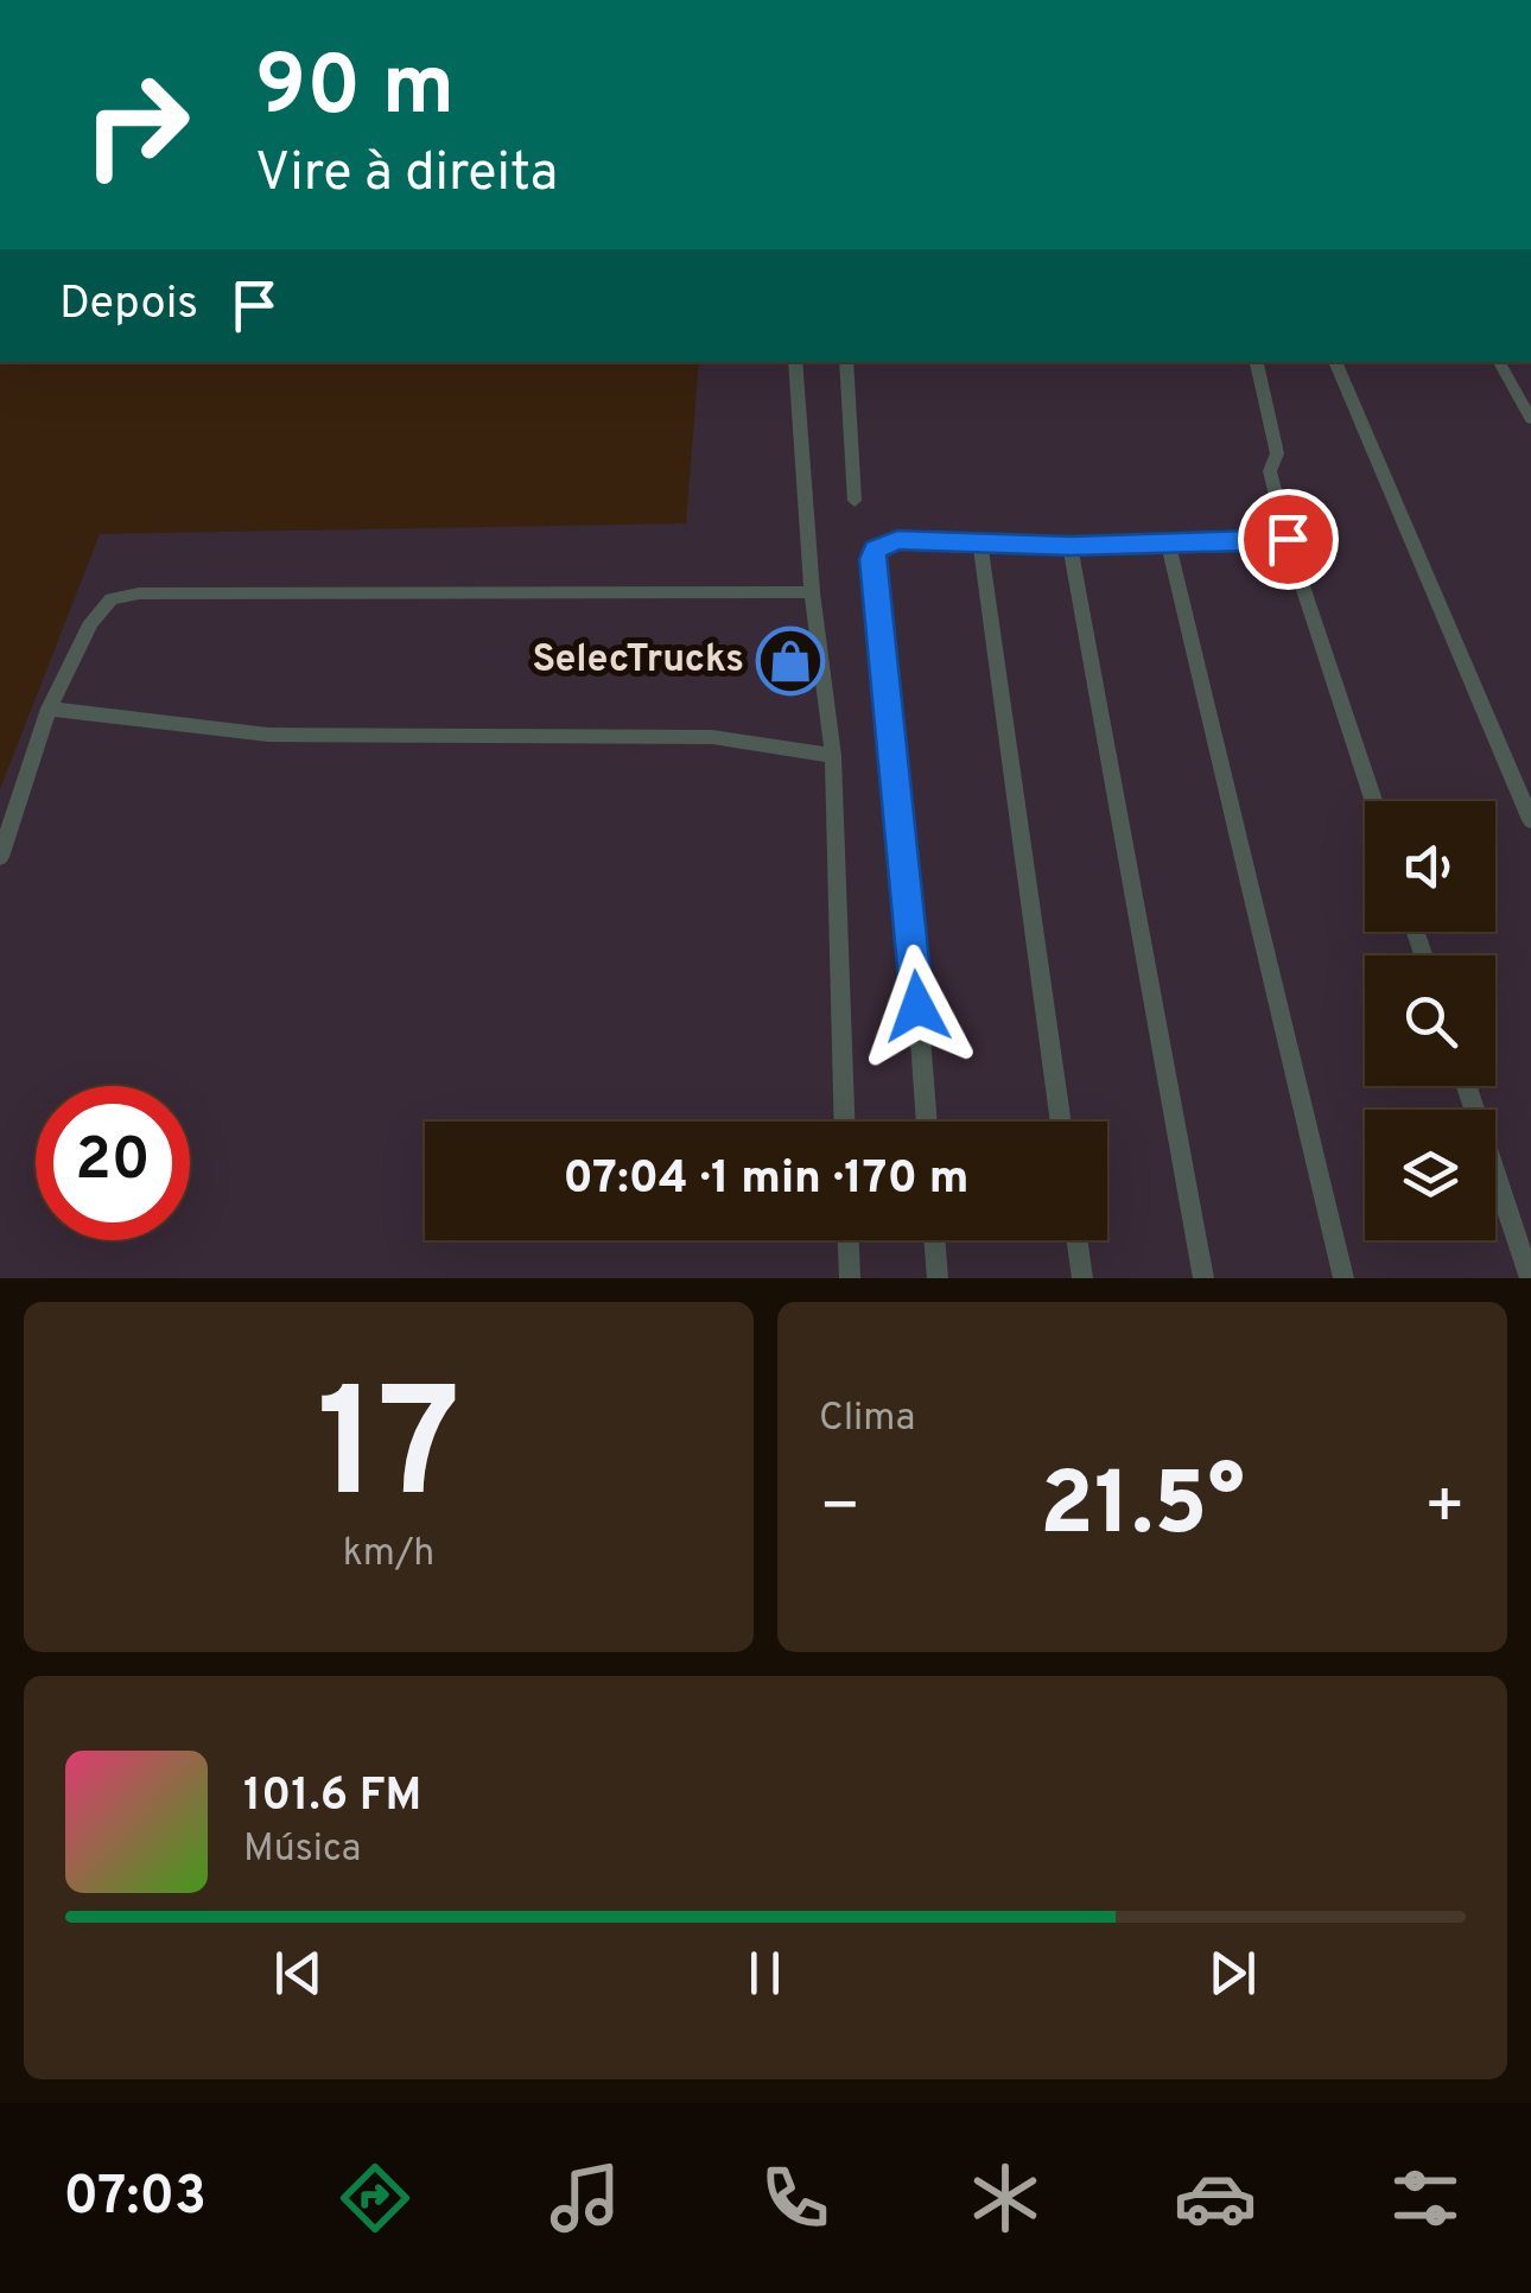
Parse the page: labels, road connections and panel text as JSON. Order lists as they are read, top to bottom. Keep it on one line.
{"places":{"shop":["SelecTrucks"]},"page":{"turn":["90 m","Vire à direita"],"then":"Depois","limit":"20","trip":"07:04 · 1 min · 170 m","tile":[["17","km/h"],"Clima"],"heat":["−","21.5°","+"],"song":["101.6 FM","Música"],"tabs":"07:03"}}
